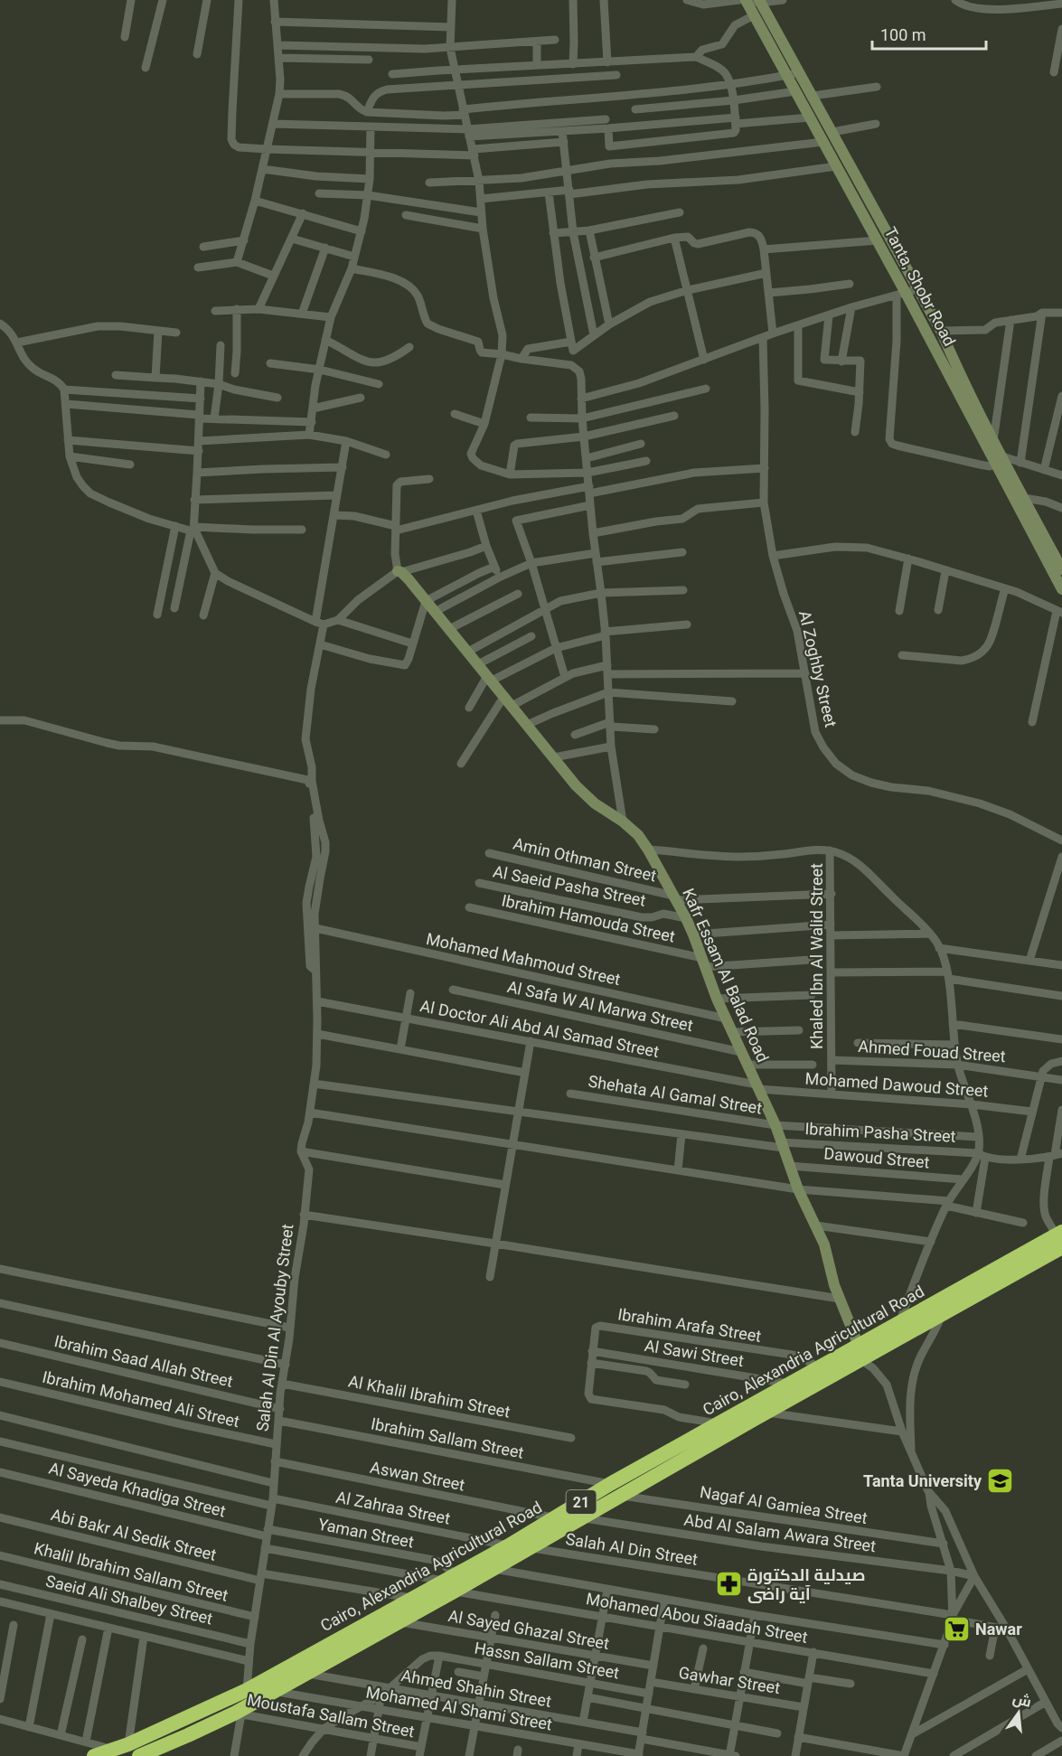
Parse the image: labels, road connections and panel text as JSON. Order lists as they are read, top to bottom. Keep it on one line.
{"streets":{"highway":["Cairo, Alexandria Agricultural Road","21"],"street":["Tanta, Shobr Road","Al Zoghby Street","Amin Othman Street","Al Saeid Pasha Street","Ibrahim Hamouda Street","Khaled Ibn Al Walid Street","Mohamed Mahmoud Street","Kafr Essam Al Balad Road","Al Safa W Al Marwa Street","Al Doctor Ali Abd Al Samad Street","Ahmed Fouad Street","Mohamed Dawoud Street","Shehata Al Gamal Street","Ibrahim Pasha Street","Dawoud Street","Ibrahim Arafa Street","Salah Al Din Al Ayouby Street","Al Sawi Street","Ibrahim Saad Allah Street","Al Khalil Ibrahim Street","Ibrahim Mohamed Ali Street","Ibrahim Sallam Street","Aswan Street","Al Sayeda Khadiga Street","Nagaf Al Gamiea Street","Al Zahraa Street","Yaman Street","Abd Al Salam Awara Street","Abi Bakr Al Sedik Street","Salah Al Din Street","Khalil Ibrahim Sallam Street","Saeid Ali Shalbey Street","Mohamed Abou Siaadah Street","Al Sayed Ghazal Street","Hassn Sallam Street","Gawhar Street","Ahmed Shahin Street","Mohamed Al Shami Street","Moustafa Sallam Street"]},"crossings":[["Amin Othman Street","Khaled Ibn Al Walid Street"],["Amin Othman Street","Kafr Essam Al Balad Road"],["Al Saeid Pasha Street","Kafr Essam Al Balad Road"],["Ibrahim Hamouda Street","Kafr Essam Al Balad Road"],["Khaled Ibn Al Walid Street","Ahmed Fouad Street"],["Khaled Ibn Al Walid Street","Mohamed Dawoud Street"],["Mohamed Mahmoud Street","Kafr Essam Al Balad Road"],["Mohamed Mahmoud Street","Salah Al Din Al Ayouby Street"],["Kafr Essam Al Balad Road","Al Safa W Al Marwa Street"],["Kafr Essam Al Balad Road","Al Doctor Ali Abd Al Samad Street"],["Kafr Essam Al Balad Road","Mohamed Dawoud Street"],["Kafr Essam Al Balad Road","Shehata Al Gamal Street"],["Kafr Essam Al Balad Road","Ibrahim Pasha Street"],["Kafr Essam Al Balad Road","Dawoud Street"],["Kafr Essam Al Balad Road","Cairo, Alexandria Agricultural Road"],["Al Doctor Ali Abd Al Samad Street","Mohamed Dawoud Street"],["Al Doctor Ali Abd Al Samad Street","Salah Al Din Al Ayouby Street"],["Ibrahim Pasha Street","Salah Al Din Al Ayouby Street"],["Ibrahim Arafa Street","Cairo, Alexandria Agricultural Road"],["Ibrahim Arafa Street","Al Sawi Street"],["Salah Al Din Al Ayouby Street","Cairo, Alexandria Agricultural Road"],["Salah Al Din Al Ayouby Street","Ibrahim Saad Allah Street"],["Salah Al Din Al Ayouby Street","Al Khalil Ibrahim Street"],["Salah Al Din Al Ayouby Street","Ibrahim Mohamed Ali Street"],["Salah Al Din Al Ayouby Street","Ibrahim Sallam Street"],["Salah Al Din Al Ayouby Street","Aswan Street"],["Salah Al Din Al Ayouby Street","Al Sayeda Khadiga Street"],["Salah Al Din Al Ayouby Street","Al Zahraa Street"],["Salah Al Din Al Ayouby Street","Yaman Street"],["Salah Al Din Al Ayouby Street","Abi Bakr Al Sedik Street"],["Salah Al Din Al Ayouby Street","Khalil Ibrahim Sallam Street"],["Salah Al Din Al Ayouby Street","Saeid Ali Shalbey Street"],["Cairo, Alexandria Agricultural Road","Al Sawi Street"],["Cairo, Alexandria Agricultural Road","Ibrahim Sallam Street"],["Cairo, Alexandria Agricultural Road","Aswan Street"],["Cairo, Alexandria Agricultural Road","Nagaf Al Gamiea Street"],["Cairo, Alexandria Agricultural Road","Al Zahraa Street"],["Cairo, Alexandria Agricultural Road","Yaman Street"],["Cairo, Alexandria Agricultural Road","Abd Al Salam Awara Street"],["Cairo, Alexandria Agricultural Road","Abi Bakr Al Sedik Street"],["Cairo, Alexandria Agricultural Road","Salah Al Din Street"],["Cairo, Alexandria Agricultural Road","Mohamed Abou Siaadah Street"],["Cairo, Alexandria Agricultural Road","Al Sayed Ghazal Street"],["Cairo, Alexandria Agricultural Road","Ahmed Shahin Street"],["Cairo, Alexandria Agricultural Road","Mohamed Al Shami Street"],["Cairo, Alexandria Agricultural Road","Moustafa Sallam Street"],["Ibrahim Sallam Street","Nagaf Al Gamiea Street"],["Al Sayeda Khadiga Street","Yaman Street"],["Yaman Street","Mohamed Abou Siaadah Street"]],"places":{"school or university":["Tanta University"],"pharmacy":["صيدلية الدكتورة آية راضى"],"supermarket":["Nawar"]},"scale_bar":"100 m","north":"top"}
